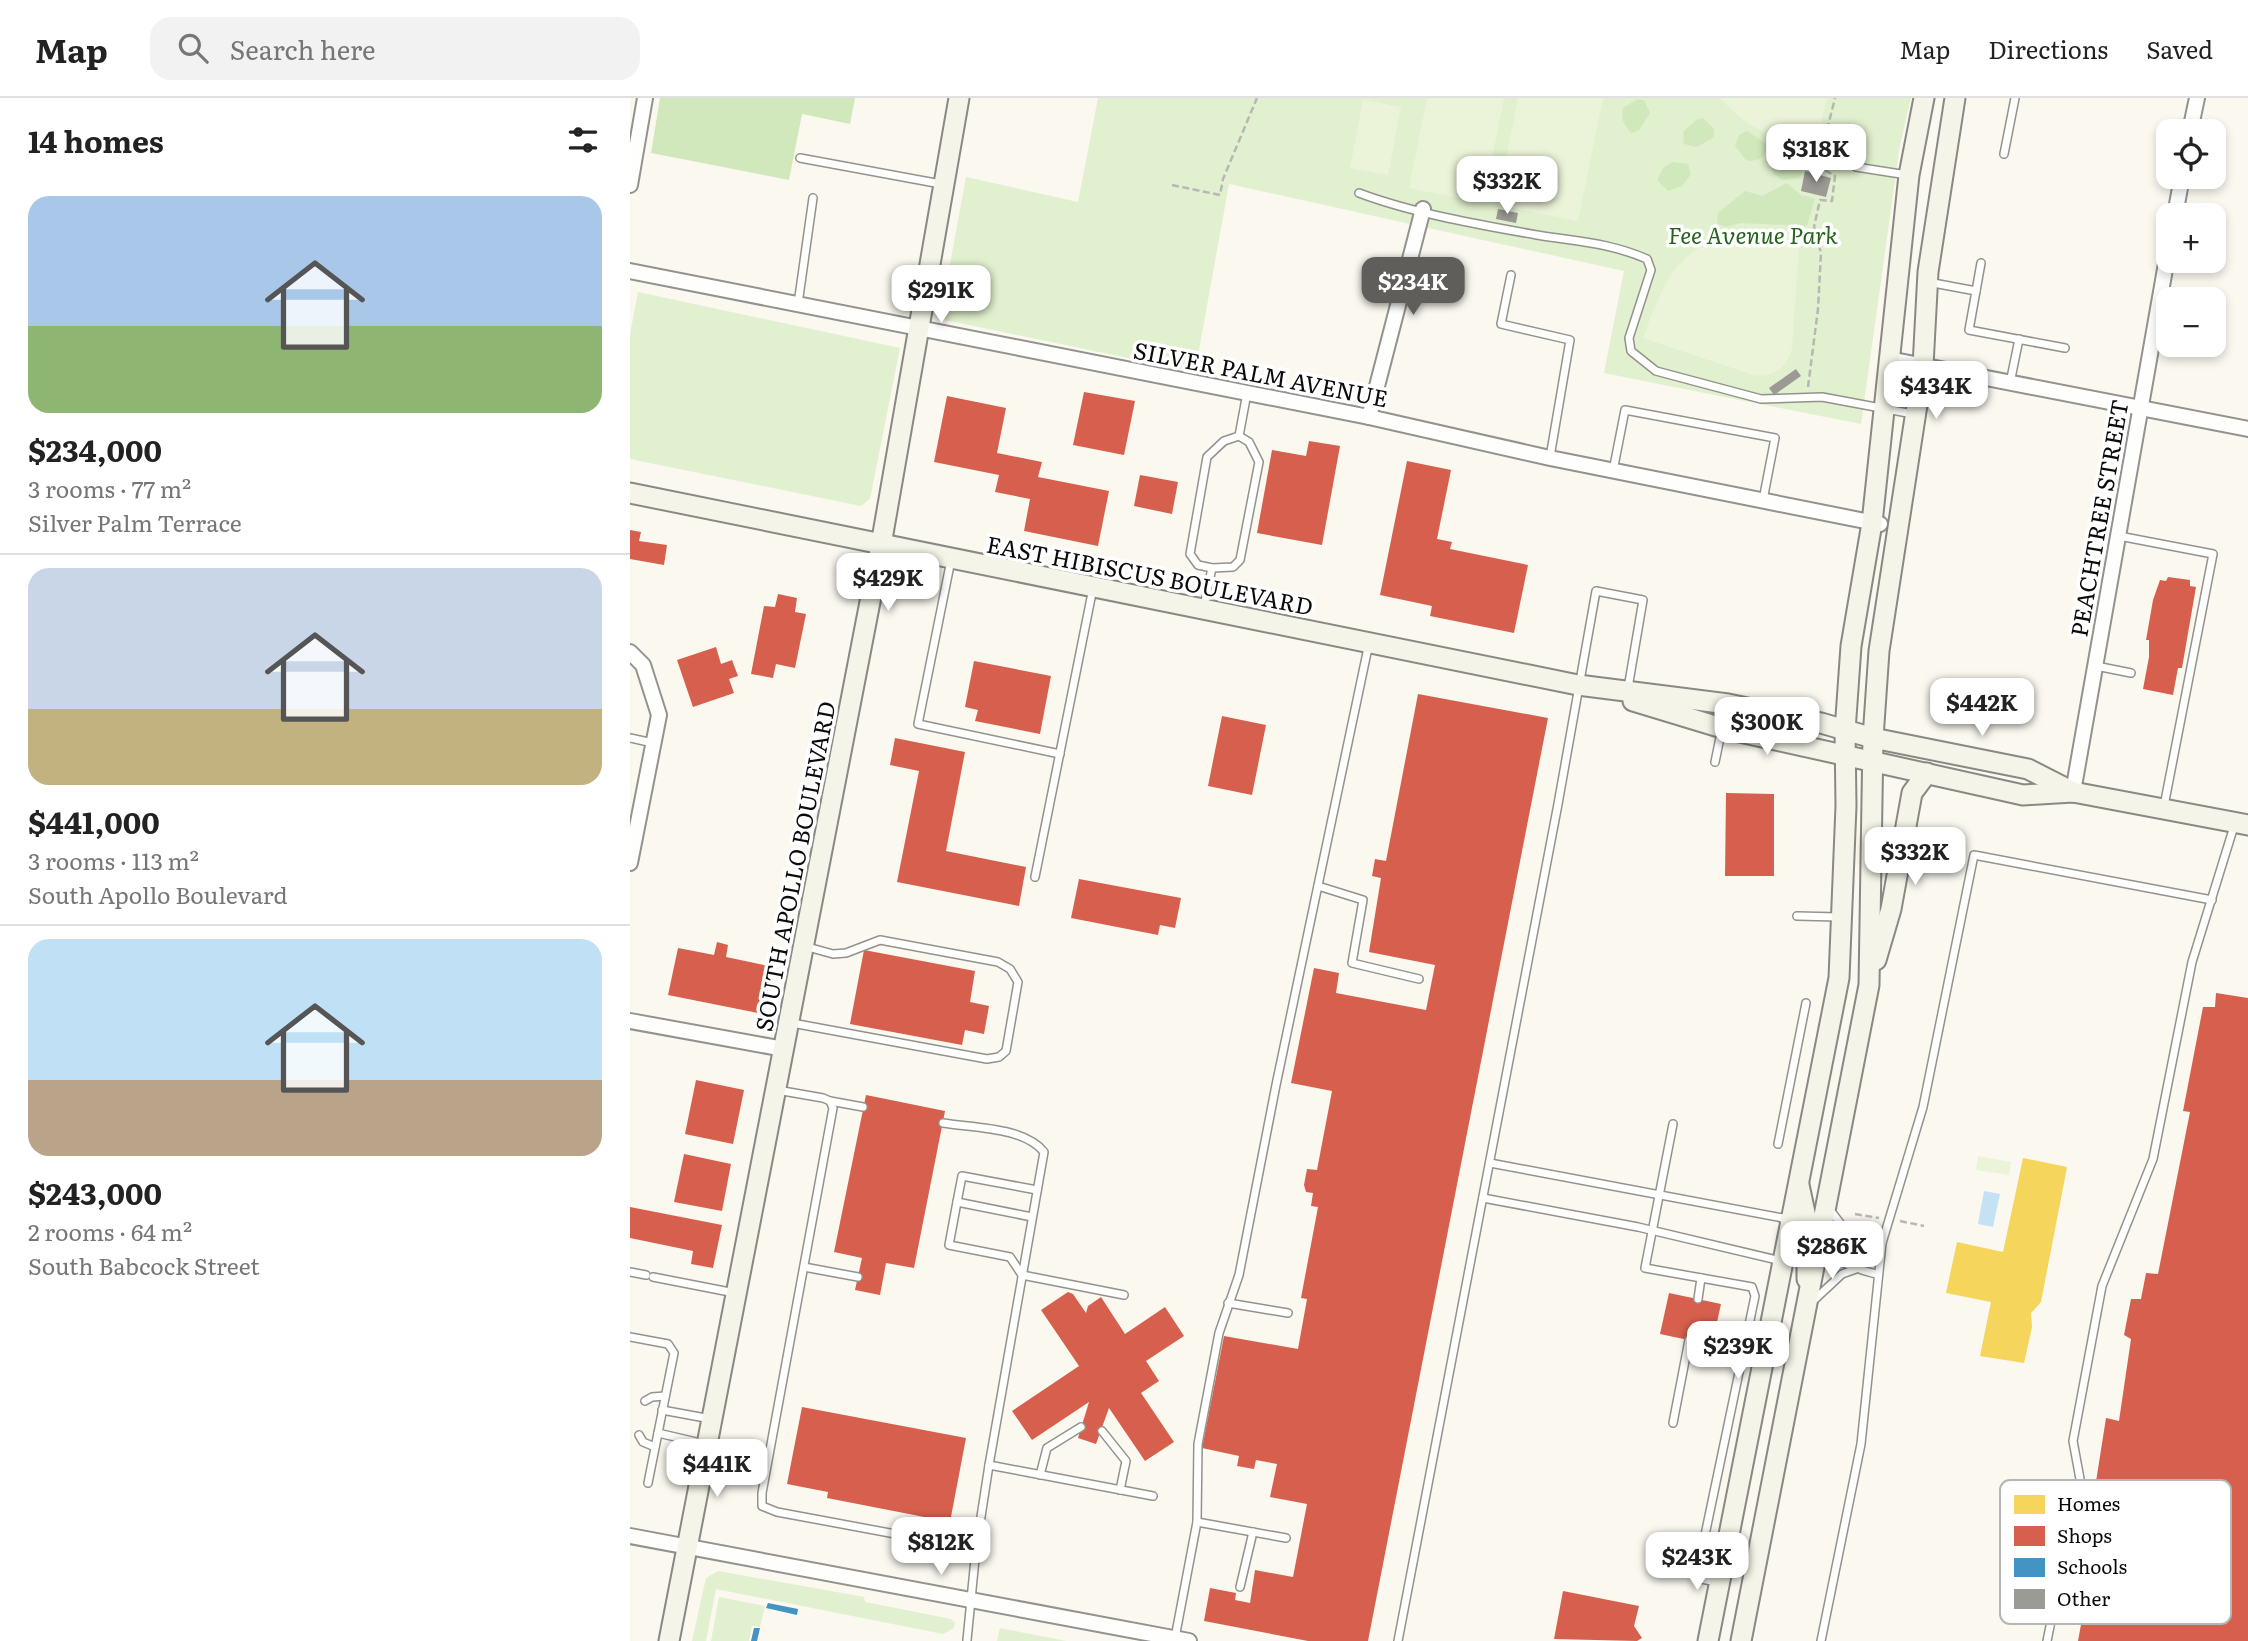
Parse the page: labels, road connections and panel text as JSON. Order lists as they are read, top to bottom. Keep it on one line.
{"streets":{"street":["SILVER PALM AVENUE","PEACHTREE STREET","EAST HIBISCUS BOULEVARD","SOUTH APOLLO BOULEVARD"]},"crossings":[["SILVER PALM AVENUE","SOUTH APOLLO BOULEVARD"],["PEACHTREE STREET","EAST HIBISCUS BOULEVARD"],["EAST HIBISCUS BOULEVARD","SOUTH APOLLO BOULEVARD"]],"parks":["Fee Avenue Park"],"legend":["Homes","Shops","Schools","Other"],"page":{"header":"Map","search":"Search here","nav":["Map","Directions","Saved"],"heading":"14 homes","map_buttons":["+","−"],"price":["$318K","$332K","$234K","$291K","$434K","$429K","$442K","$300K","$332K","$286K","$239K","$441K","$812K","$243K"],"list":[{"name":"$234,000","note":"3 rooms · 77 m² · Silver Palm Terrace"},{"name":"$441,000","note":"3 rooms · 113 m² · South Apollo Boulevard"},{"name":"$243,000","note":"2 rooms · 64 m² · South Babcock Street"}]}}
